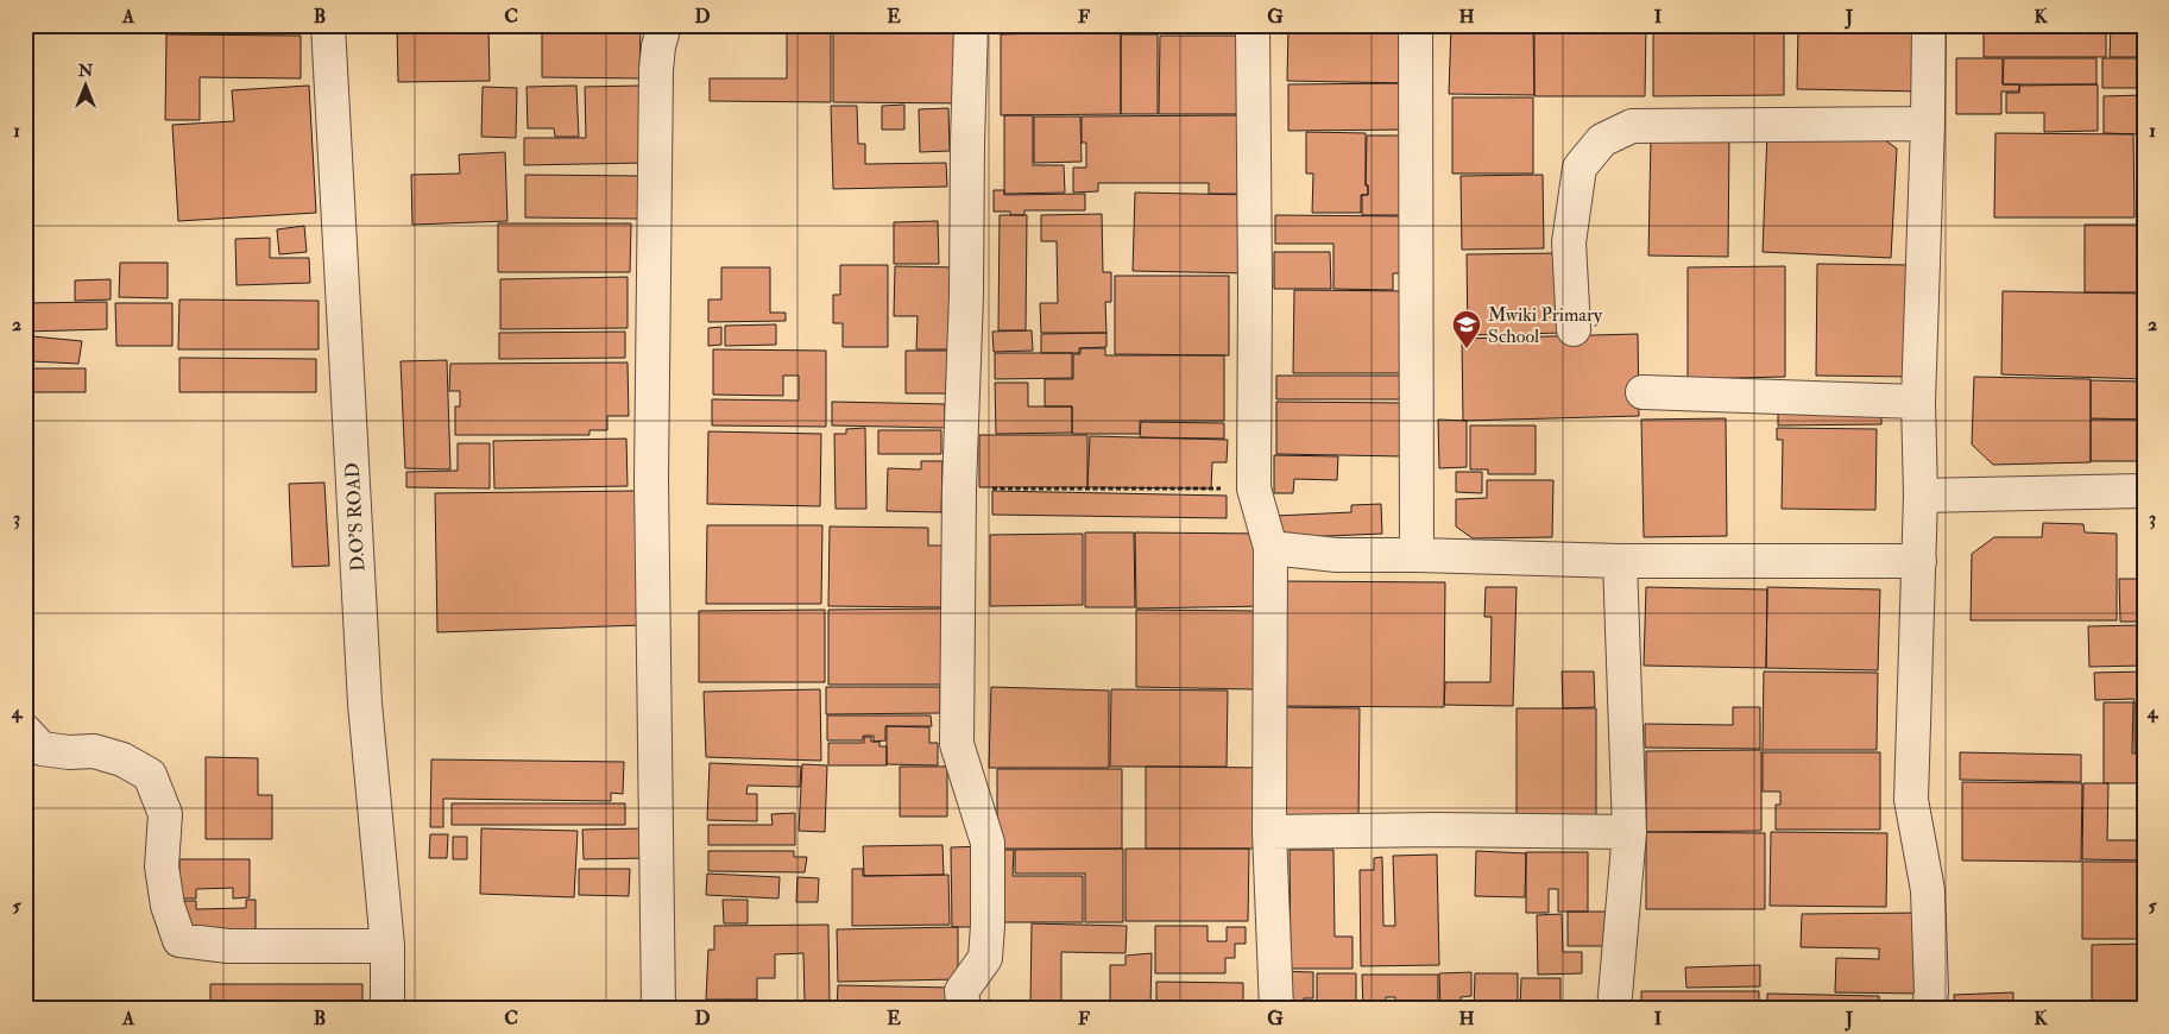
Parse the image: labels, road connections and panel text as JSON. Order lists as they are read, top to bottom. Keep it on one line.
{"streets":{"street":["D.O'S ROAD"]},"places":{"school or university":["Mwiki Primary School"]},"north":"top","grid":{"columns":["A","B","C","D","E","F","G","H","I","J","K"],"rows":["1","2","3","4","5"]}}
